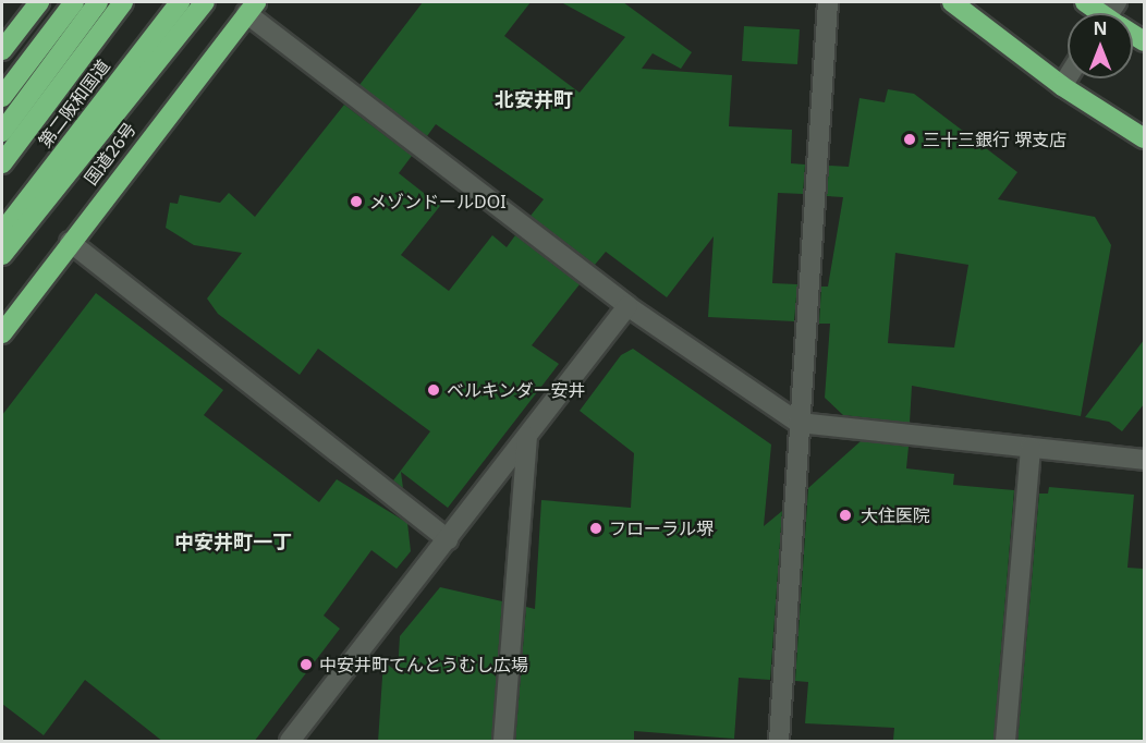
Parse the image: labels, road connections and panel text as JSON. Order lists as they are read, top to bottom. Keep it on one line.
{"streets":{"highway":["第二阪和国道","国道26号"]},"districts":["北安井町","中安井町一丁"],"places":["三十三銀行 堺支店","メゾンドールDOI","ベルキンダー安井","大住医院","フローラル堺","中安井町てんとうむし広場"],"north":"top"}
